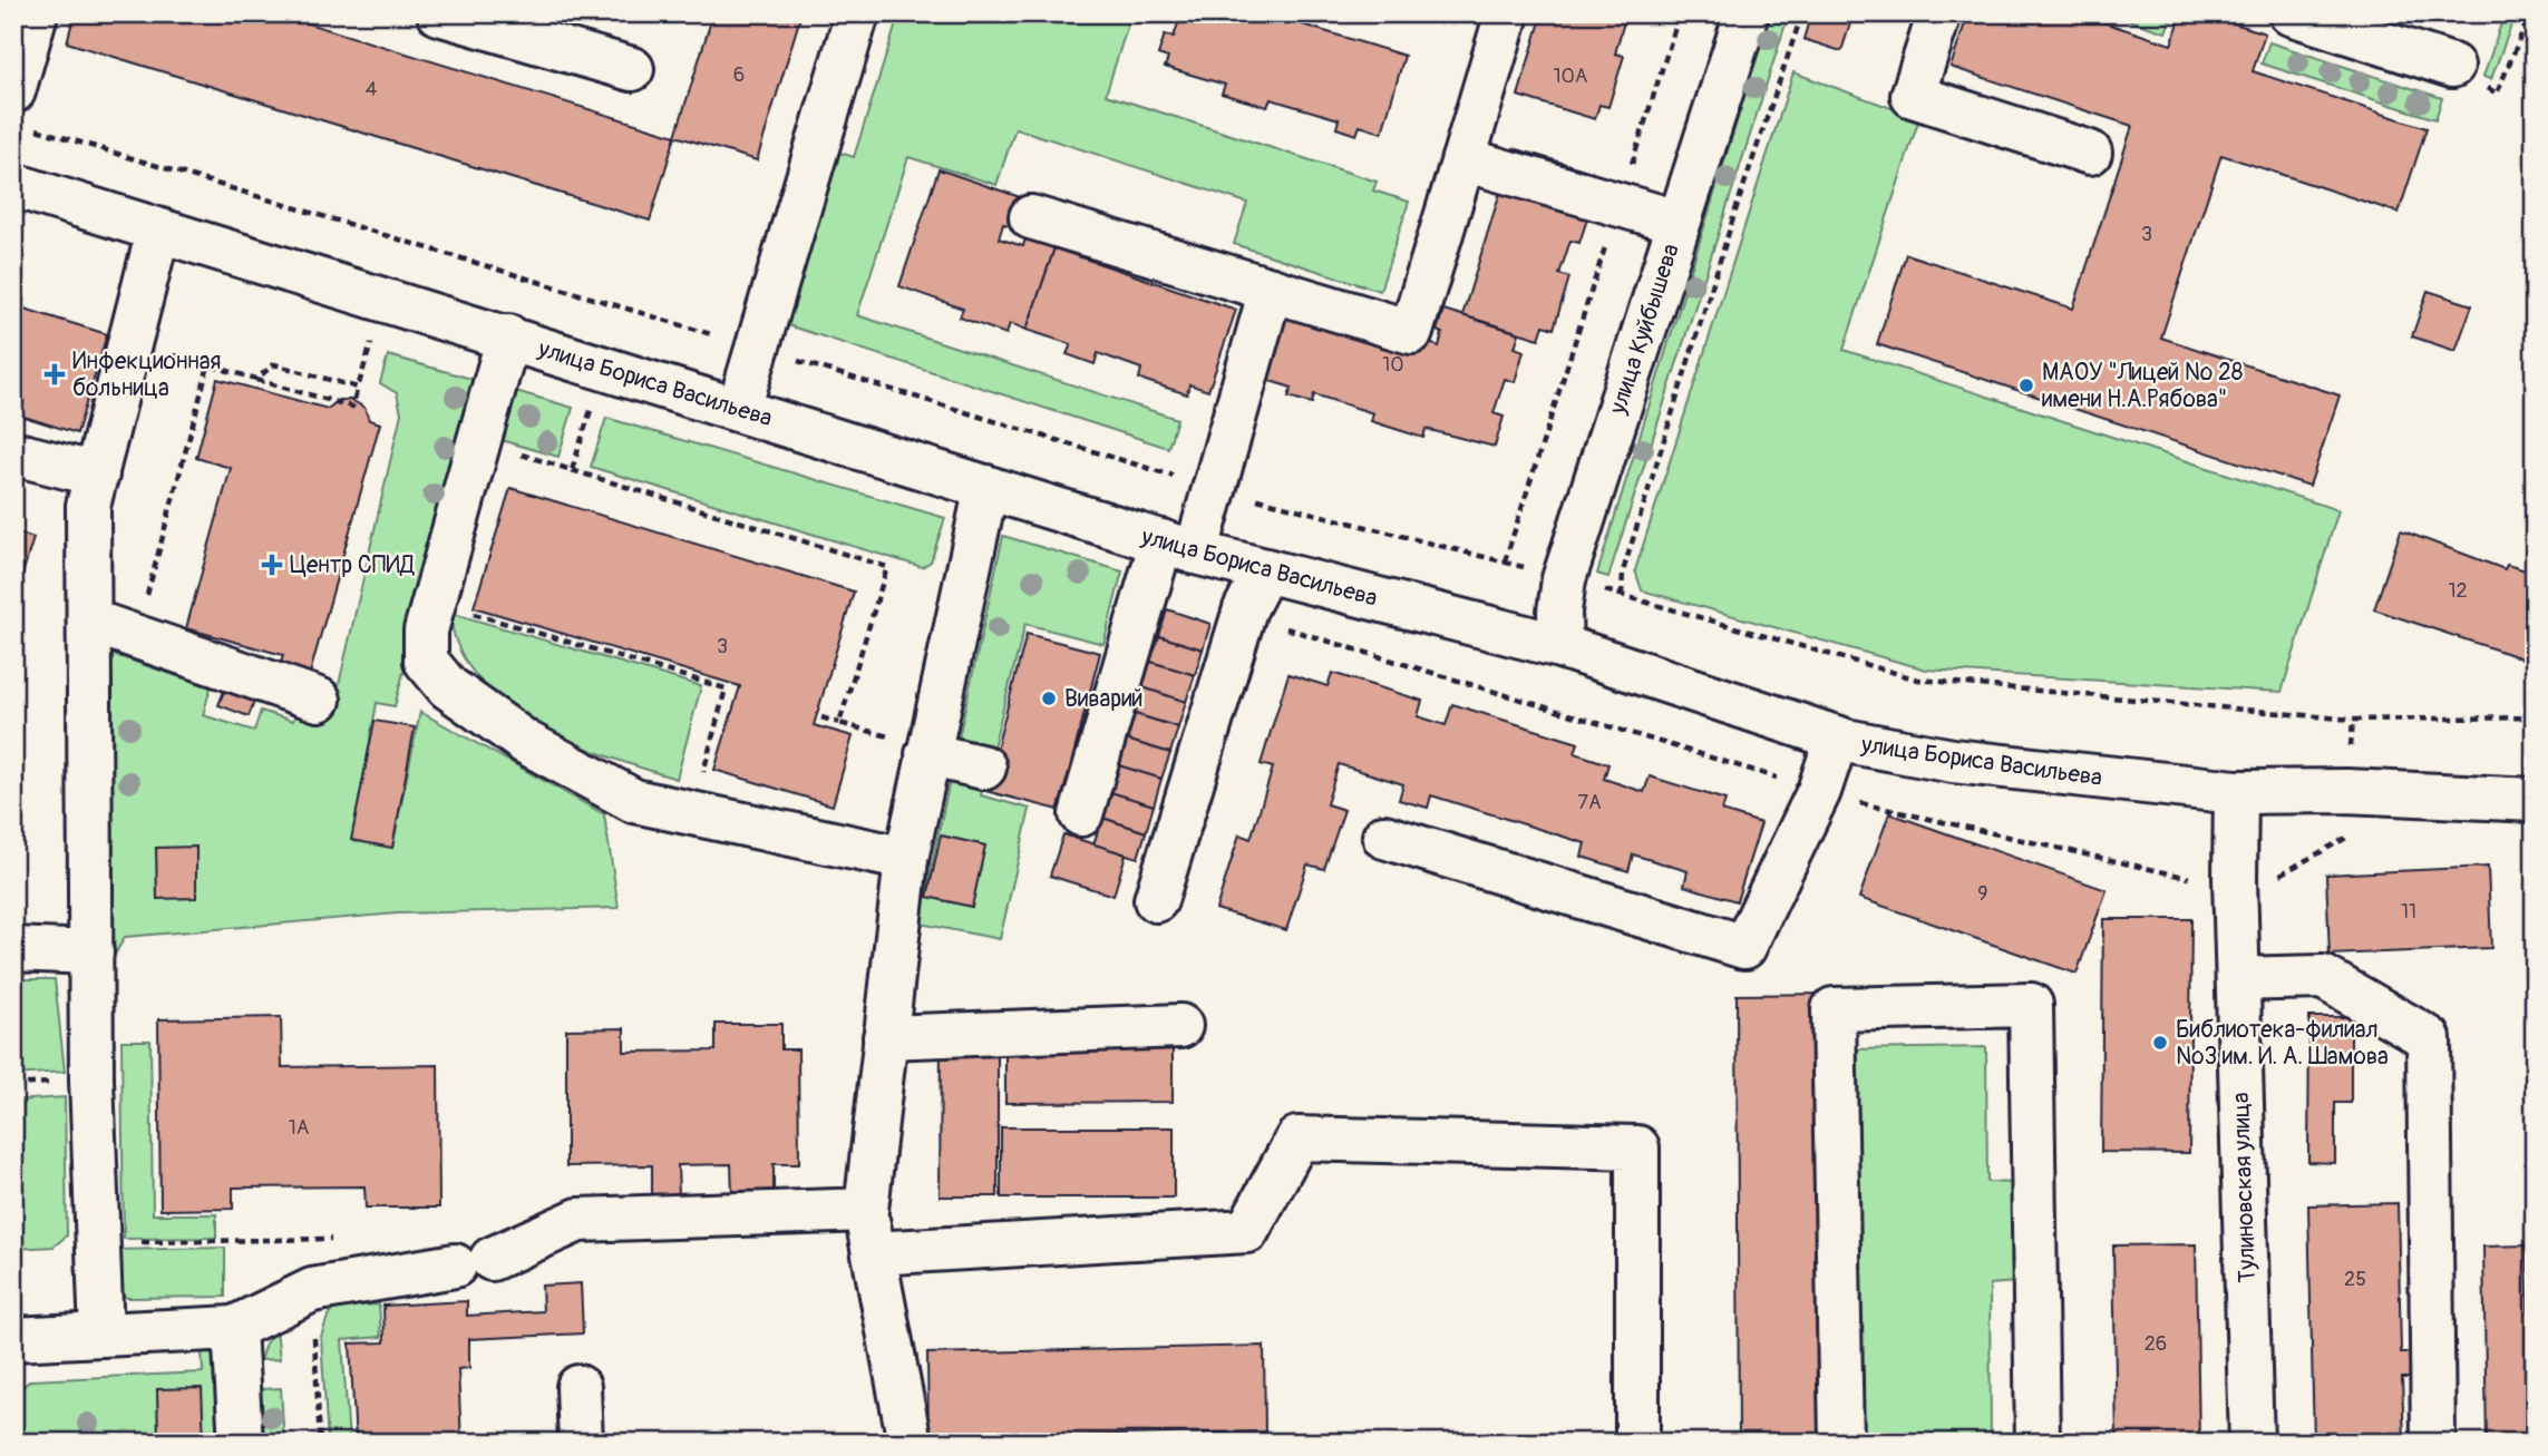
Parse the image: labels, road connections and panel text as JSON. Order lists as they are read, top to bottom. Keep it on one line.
{"streets":{"street":["улица Куйбышева","улица Бориса Васильева","Тулиновская улица"]},"crossings":[["улица Куйбышева","улица Бориса Васильева"],["улица Бориса Васильева","Тулиновская улица"]],"places":{"health":["Инфекционная больница","Центр СПИД"],"other":["МАОУ \"Лицей № 28 имени Н.А.Рябова\"","Виварий","Библиотека-филиал №3 им. И. А. Шамова"]},"house_numbers":["6","10А","4","3","10","12","3","7А","9","11","1А","25","26"]}
